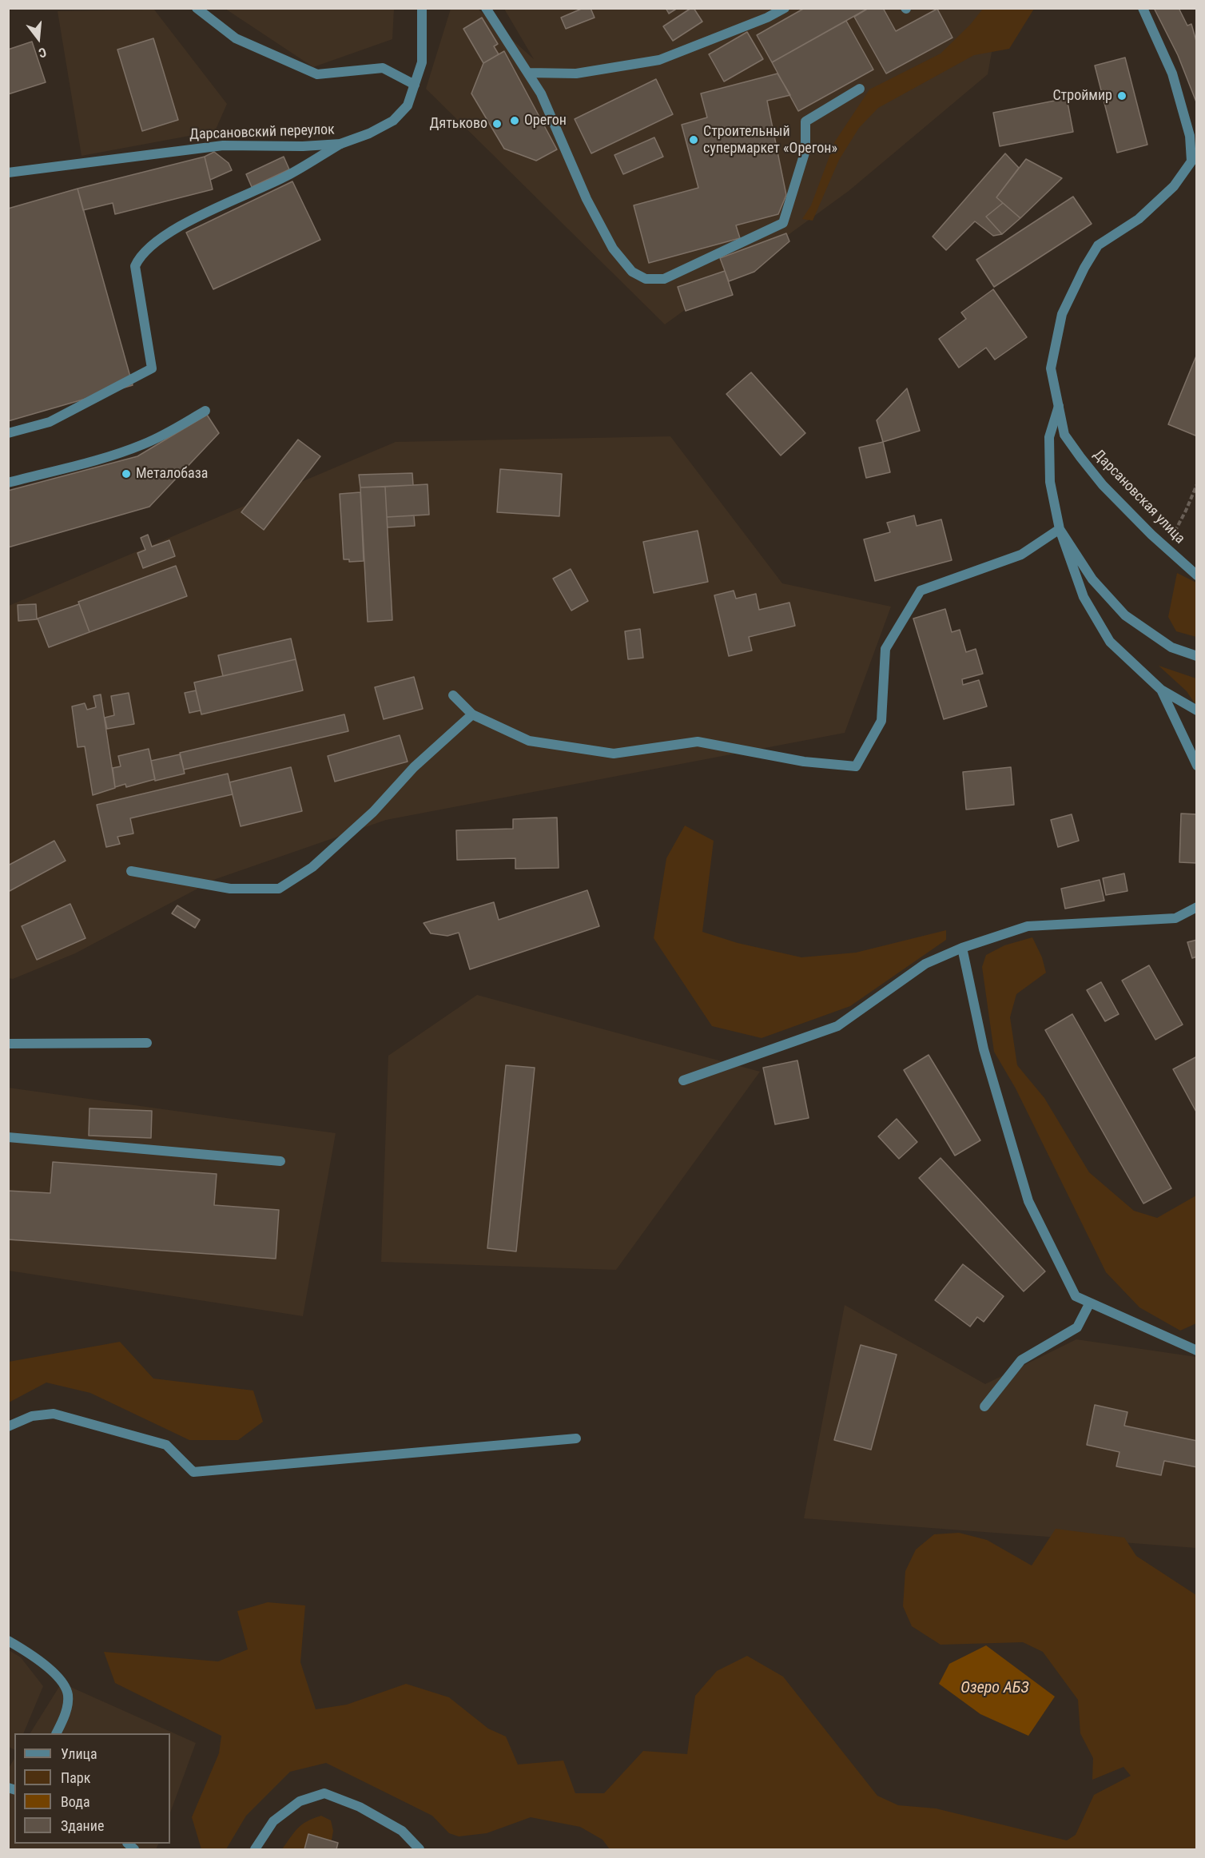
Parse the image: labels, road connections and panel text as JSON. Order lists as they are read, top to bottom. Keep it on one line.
{"streets":{"street":["Дарсановский переулок","Дарсановская улица"]},"water":["Озеро АБЗ"],"places":["Строймир","Орегон","Дятьково","Строительный супермаркет «Орегон»","Металобаза"],"legend":["Улица","Парк","Вода","Здание"],"north":"bottom"}
